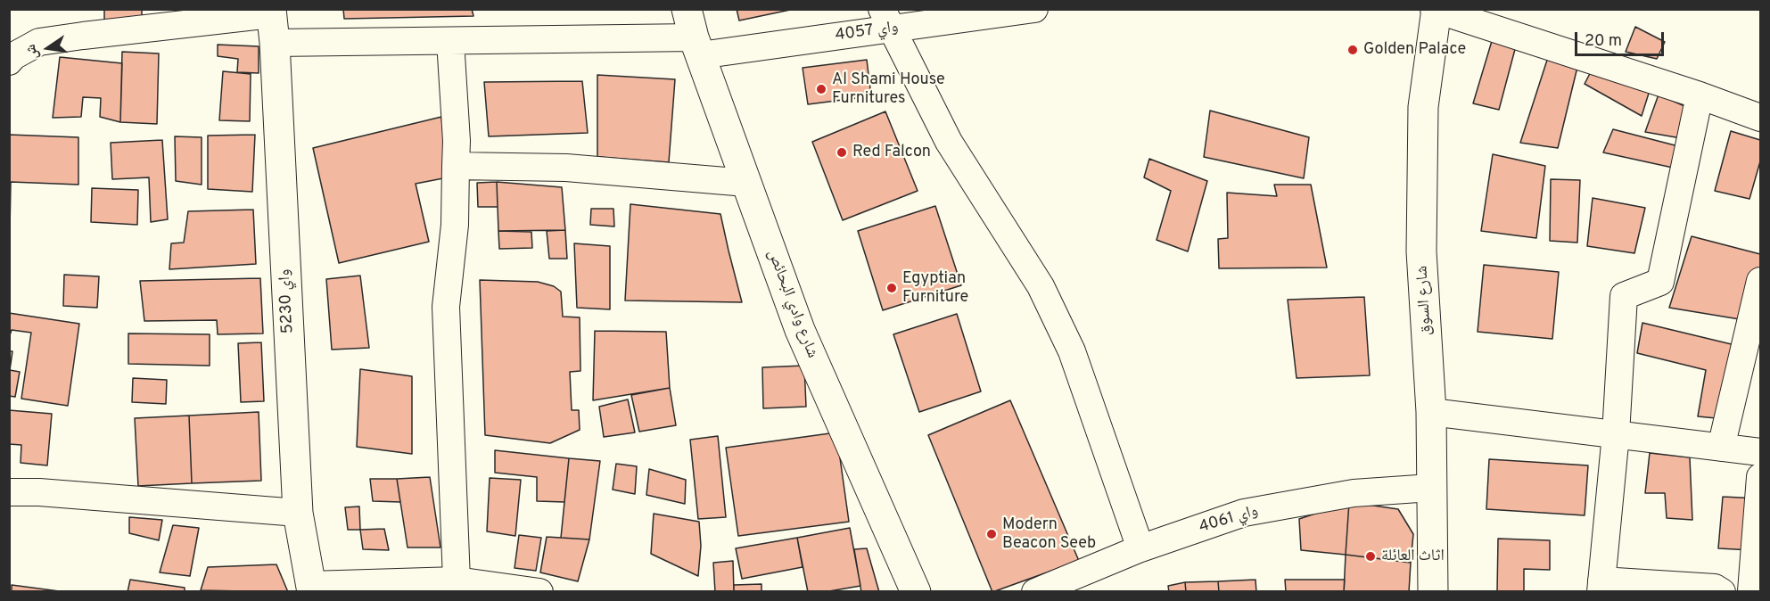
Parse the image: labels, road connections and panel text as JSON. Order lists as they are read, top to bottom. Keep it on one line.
{"streets":{"main road":["شارع السوق","واي 5230","شارع وادي البحائص"],"street":["واي 4057","واي 4061"]},"crossings":[["واي 4057","واي 5230"],["واي 4057","شارع وادي البحائص"],["شارع السوق","واي 4061"]],"places":["Golden Palace","Al Shami House Furnitures","Red Falcon","Egyptian Furniture","Modern Beacon Seeb","اثاث العائلة"],"scale_bar":"20 m","north":"left"}
